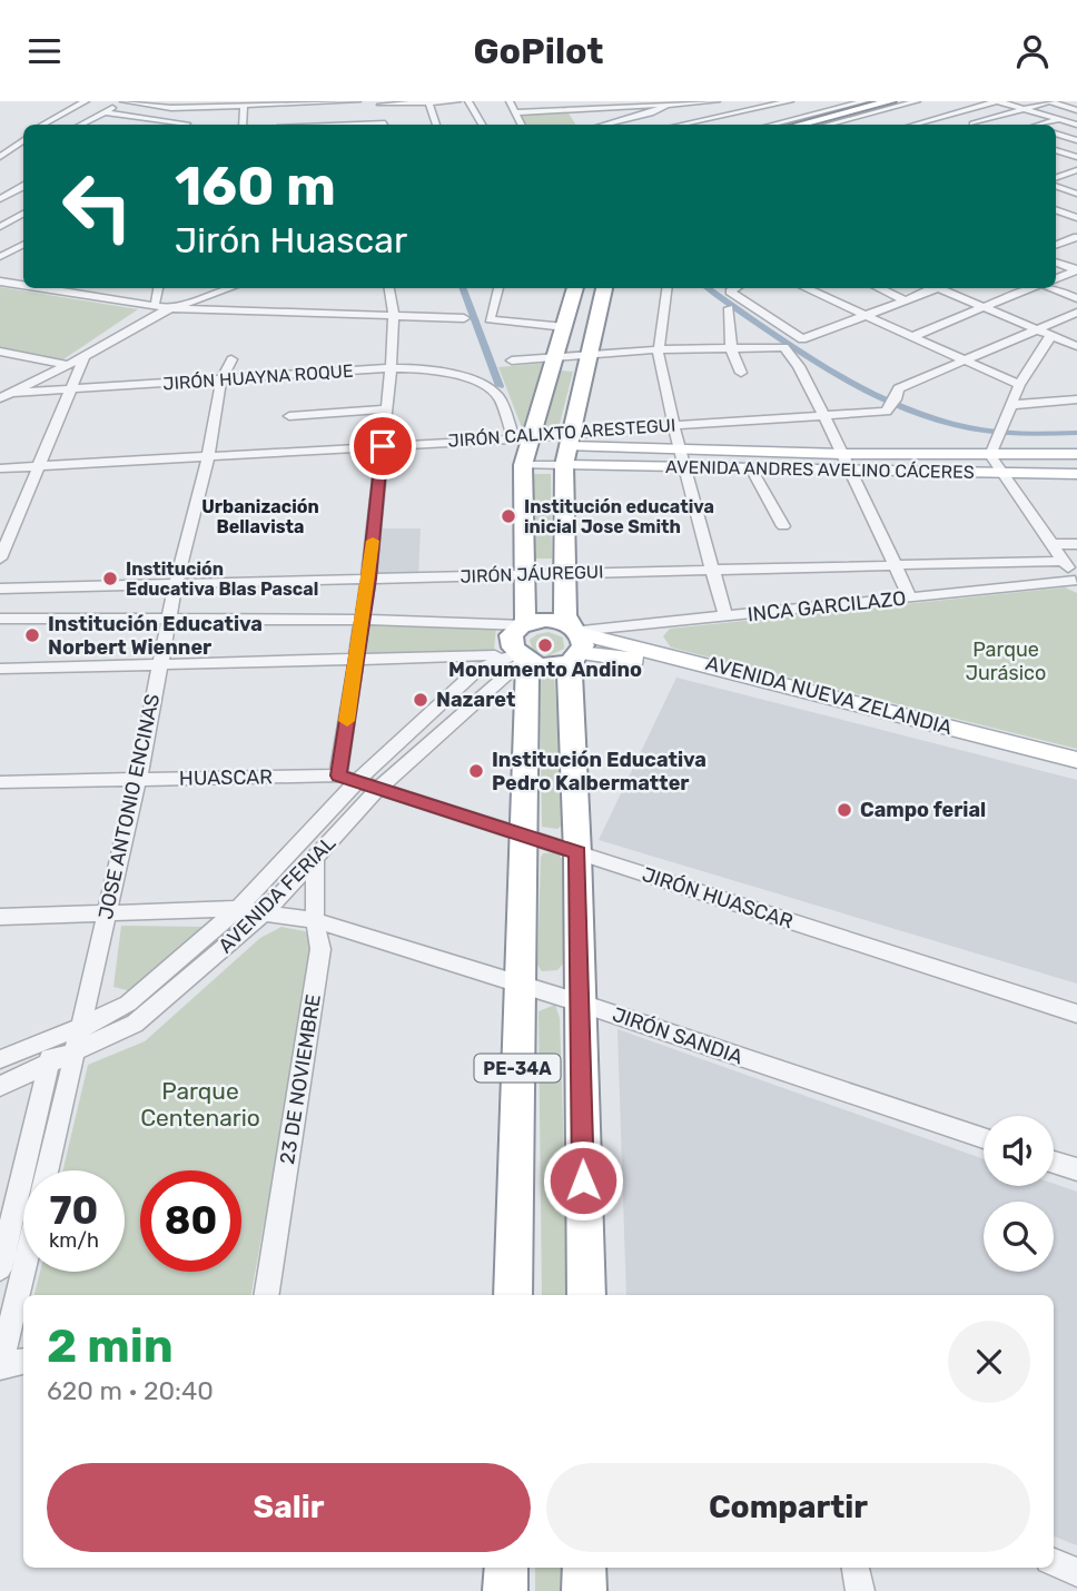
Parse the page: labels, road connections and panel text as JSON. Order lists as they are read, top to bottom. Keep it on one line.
{"streets":{"highway":["PE-34A"],"main road":["AVENIDA ANDRES AVELINO CÁCERES","AVENIDA NUEVA ZELANDIA"],"street":["JIRÓN HUAYNA ROQUE","JIRÓN CALIXTO ARESTEGUI","JIRÓN JÁUREGUI","INCA GARCILAZO","HUASCAR","JOSE ANTONIO ENCINAS","AVENIDA FERIAL","JIRÓN HUASCAR","JIRÓN SANDIA","23 DE NOVIEMBRE"]},"crossings":[["JIRÓN HUAYNA ROQUE","JIRÓN CALIXTO ARESTEGUI"],["JIRÓN HUAYNA ROQUE","JOSE ANTONIO ENCINAS"],["JIRÓN CALIXTO ARESTEGUI","AVENIDA ANDRES AVELINO CÁCERES"],["JIRÓN CALIXTO ARESTEGUI","JOSE ANTONIO ENCINAS"],["JIRÓN CALIXTO ARESTEGUI","PE-34A"],["AVENIDA ANDRES AVELINO CÁCERES","PE-34A"],["JIRÓN JÁUREGUI","JOSE ANTONIO ENCINAS"],["JIRÓN JÁUREGUI","PE-34A"],["INCA GARCILAZO","AVENIDA NUEVA ZELANDIA"],["INCA GARCILAZO","PE-34A"],["AVENIDA NUEVA ZELANDIA","PE-34A"],["HUASCAR","JOSE ANTONIO ENCINAS"],["HUASCAR","AVENIDA FERIAL"],["HUASCAR","JIRÓN HUASCAR"],["JOSE ANTONIO ENCINAS","AVENIDA FERIAL"],["JOSE ANTONIO ENCINAS","JIRÓN SANDIA"],["AVENIDA FERIAL","JIRÓN HUASCAR"],["AVENIDA FERIAL","JIRÓN SANDIA"],["AVENIDA FERIAL","PE-34A"],["AVENIDA FERIAL","23 DE NOVIEMBRE"],["JIRÓN HUASCAR","PE-34A"],["JIRÓN SANDIA","PE-34A"],["JIRÓN SANDIA","23 DE NOVIEMBRE"]],"districts":["Urbanización Bellavista"],"parks":["Parque Jurásico","Parque Centenario"],"places":["Institución educativa inicial Jose Smith","Institución Educativa Blas Pascal","Institución Educativa Norbert Wienner","Monumento Andino","Nazaret","Institución Educativa Pedro Kalbermatter","Campo ferial"],"page":{"header":"GoPilot","turn":["160 m","Jirón Huascar"],"speed":"70 km/h","limit":"80","heading":["2 min","620 m · 20:40"],"buttons":["Salir","Compartir"]}}
